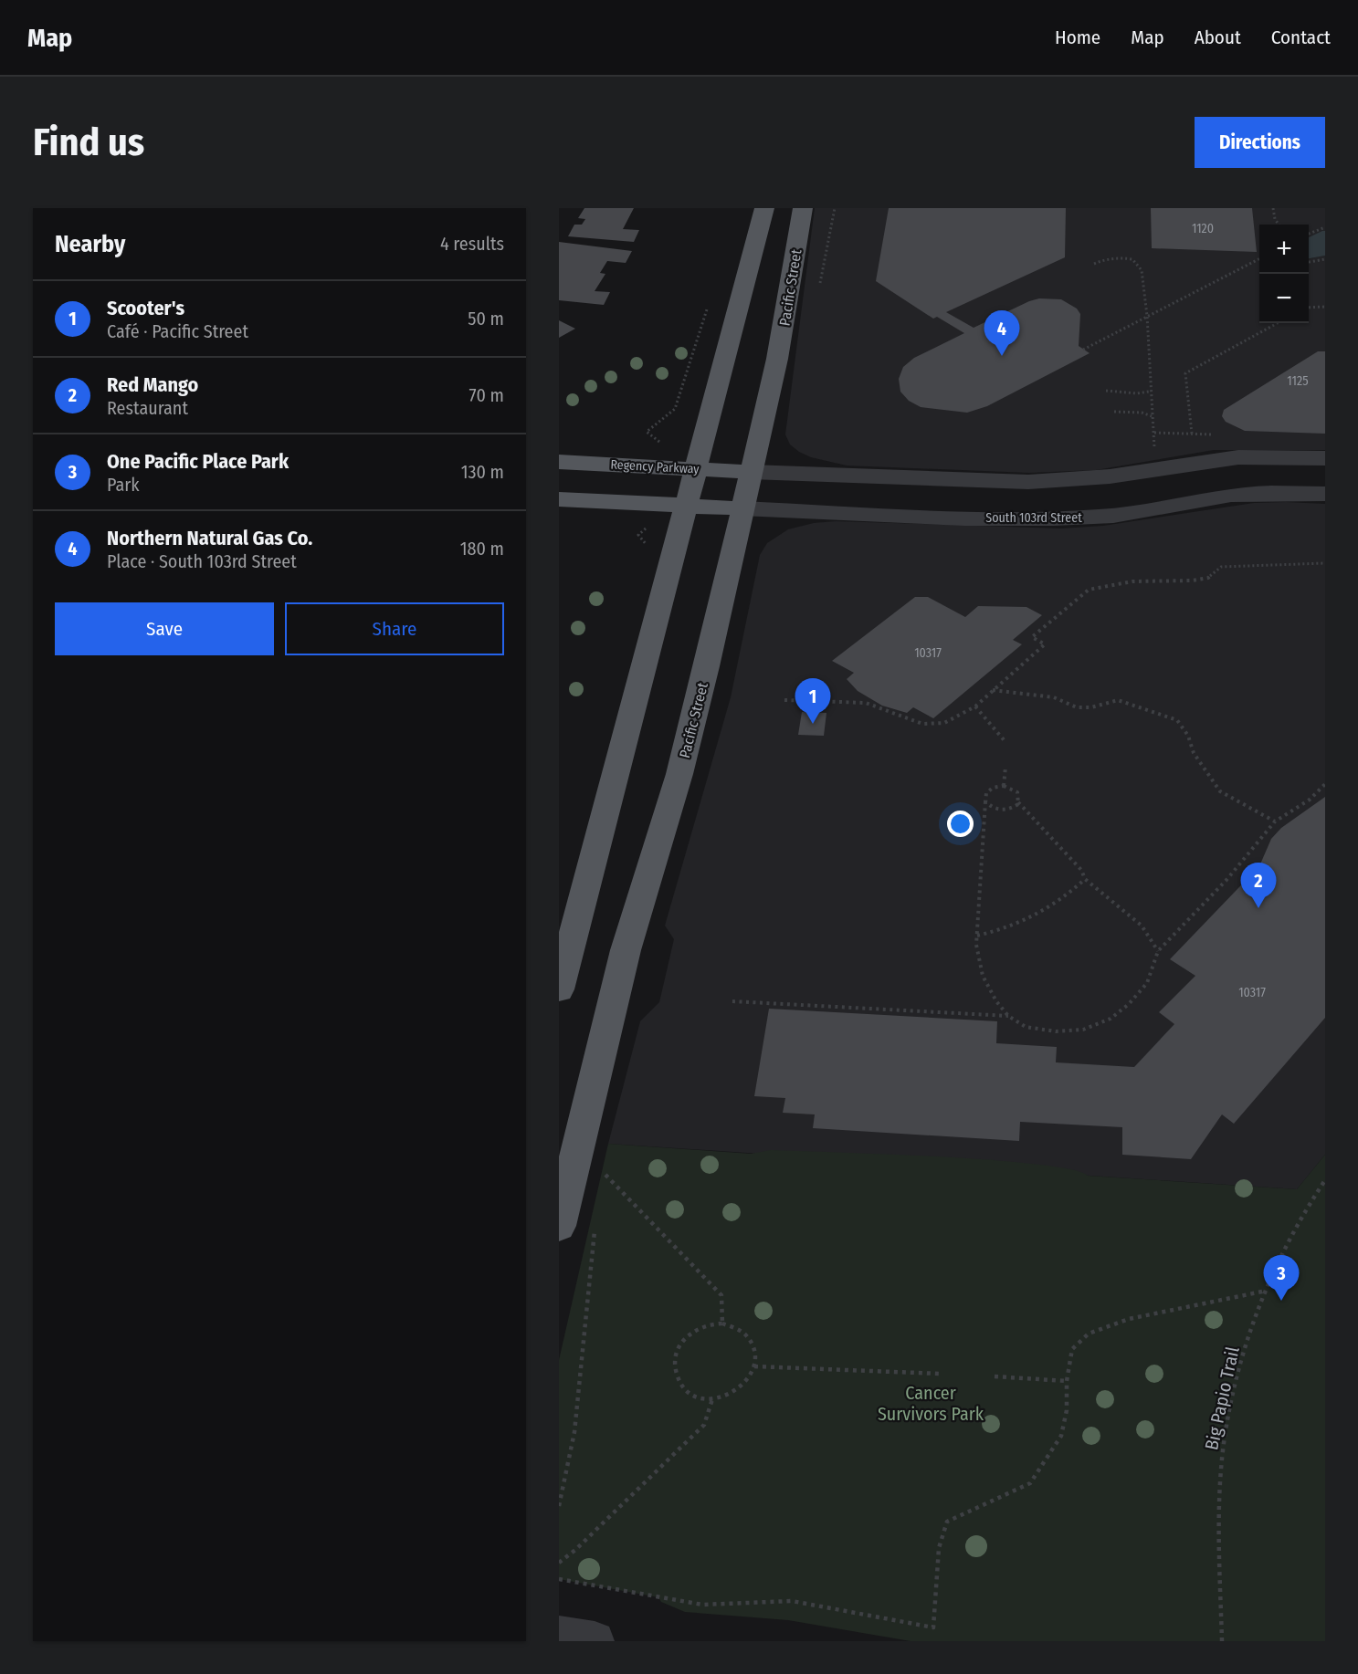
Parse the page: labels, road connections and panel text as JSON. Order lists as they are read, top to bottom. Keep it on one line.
{"streets":{"main road":["Pacific Street","Regency Parkway"],"street":["South 103rd Street"],"path":["Big Papio Trail"]},"crossings":[["Pacific Street","Regency Parkway"],["Pacific Street","South 103rd Street"]],"parks":["Cancer Survivors Park"],"house_numbers":["1120","1125","10317","10317"],"page":{"header":"Map","nav":["Home","Map","About","Contact"],"buttons":["Directions",["Save","Share"]],"title":"Find us","heading":["Nearby","4 results"],"map_buttons":["+","−"],"list":[{"mark":"1","name":"Scooter's","note":"Café · Pacific Street","value":"50 m"},{"mark":"2","name":"Red Mango","note":"Restaurant","value":"70 m"},{"mark":"3","name":"One Pacific Place Park","note":"Park","value":"130 m"},{"mark":"4","name":"Northern Natural Gas Co.","note":"Place · South 103rd Street","value":"180 m"}],"pins":["4","1","2","3"]}}
